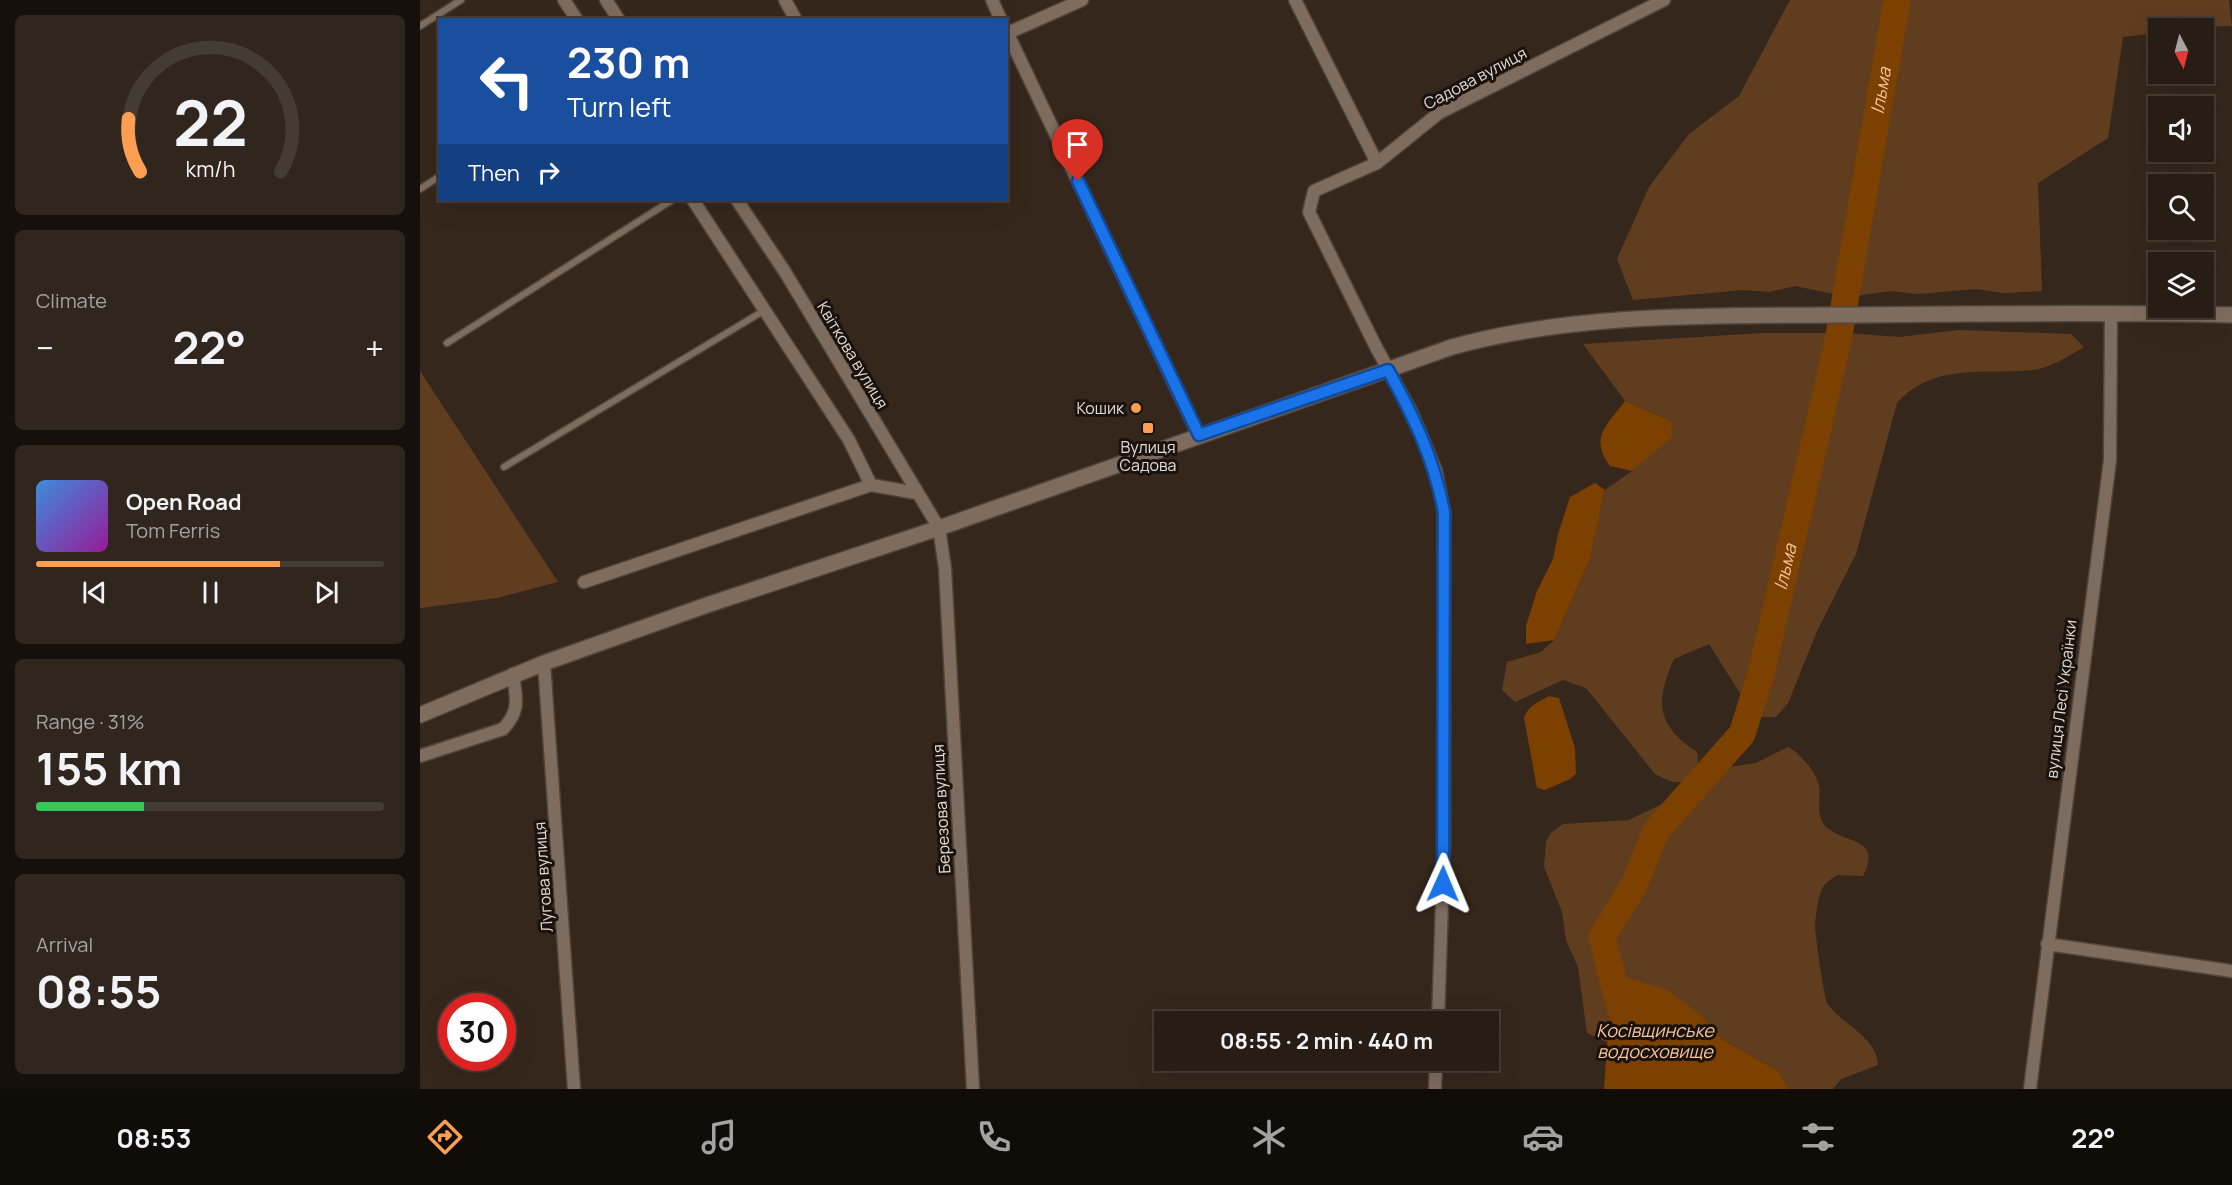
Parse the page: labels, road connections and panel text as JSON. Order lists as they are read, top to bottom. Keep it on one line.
{"streets":{"street":["Садова вулиця","Квіткова вулиця","вулиця Лесі Українки","Березова вулиця","Лугова вулиця"]},"crossings":[["Квіткова вулиця","Березова вулиця"]],"water":["Ільма","Косівщинське водосховище"],"places":{"other":["Кошик"],"transit":["Вулиця Садова"]},"north":"bottom","page":{"turn":["230 m","Turn left"],"then":"Then","tile":["Climate",["Range · 31%","155 km"],["Arrival","08:55"]],"heat":["−","22°","+"],"song":["Open Road","Tom Ferris"],"limit":"30","trip":"08:55 · 2 min · 440 m","tabs":["08:53","22°"],"gauge":["22","km/h"]}}
